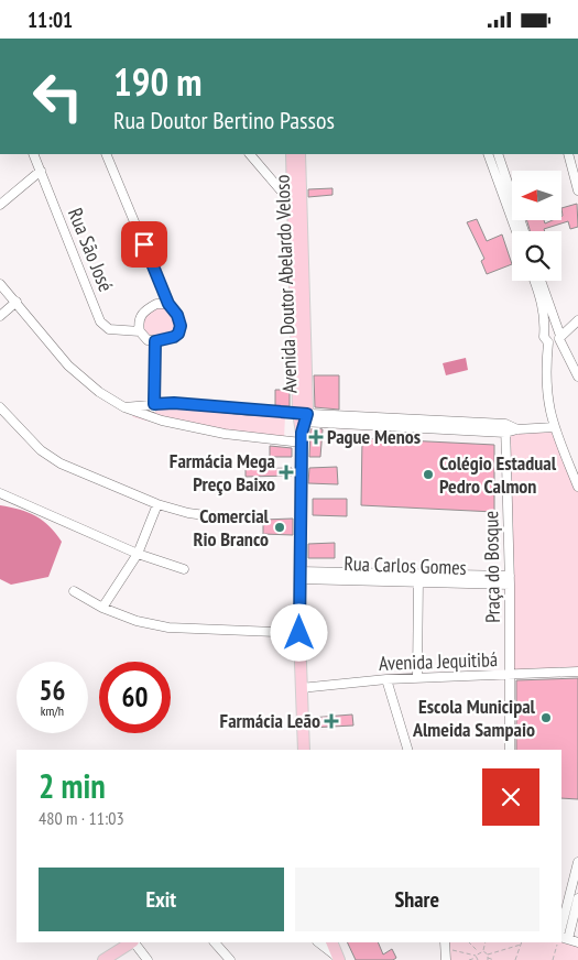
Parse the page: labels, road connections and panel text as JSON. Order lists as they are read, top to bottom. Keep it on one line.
{"streets":{"main road":["Avenida Doutor Abelardo Veloso"],"street":["Rua São José","Rua Carlos Gomes","Praça do Bosque","Avenida Jequitibá"]},"crossings":[["Avenida Doutor Abelardo Veloso","Rua Carlos Gomes"],["Avenida Doutor Abelardo Veloso","Avenida Jequitibá"],["Rua Carlos Gomes","Praça do Bosque"],["Praça do Bosque","Avenida Jequitibá"]],"places":{"health":["Pague Menos","Farmácia Mega Preço Baixo","Farmácia Leão"],"other":["Colégio Estadual Pedro Calmon","Comercial Rio Branco","Escola Municipal Almeida Sampaio"]},"north":"left","page":{"status":"11:01","turn":["190 m","Rua Doutor Bertino Passos"],"speed":"56 km/h","limit":"60","heading":["2 min","480 m · 11:03"],"buttons":["Exit","Share"]}}
